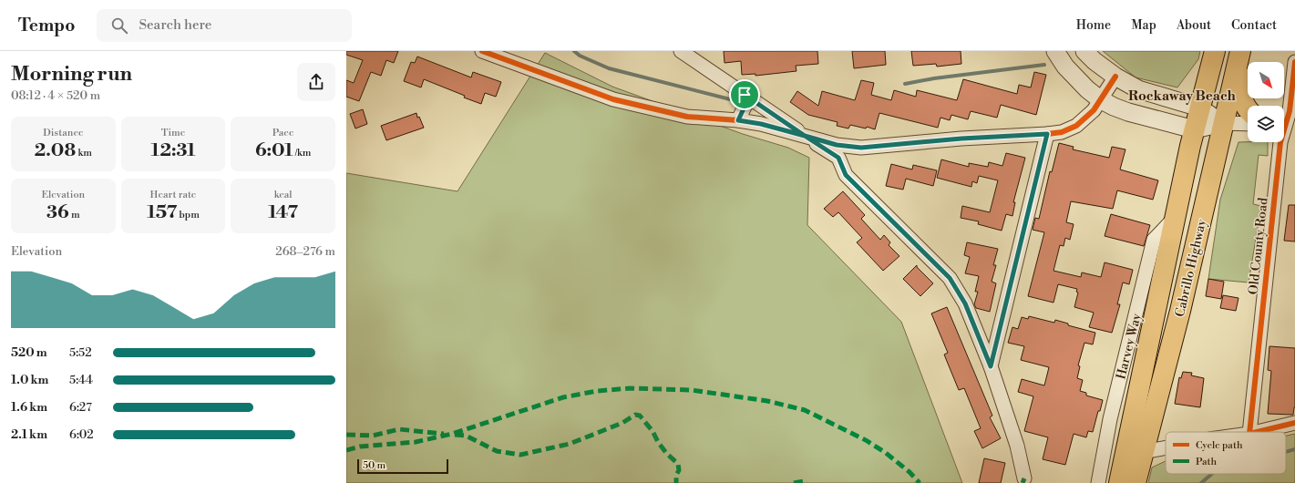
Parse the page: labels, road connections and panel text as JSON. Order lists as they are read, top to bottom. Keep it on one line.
{"streets":{"highway":["Cabrillo Highway"],"street":["Old County Road","Harvey Way"]},"crossings":[["Cabrillo Highway","Harvey Way"]],"districts":["Rockaway Beach"],"legend":["Cycle path","Path"],"scale_bar":"50 m","north":"bottom right","page":{"header":"Tempo","search":"Search here","nav":["Home","Map","About","Contact"],"heading":["Morning run","08:12 · 4 × 520 m"],"stats":[["Distance","2.08 km"],["Time","12:31"],["Pace","6:01 /km"],["Elevation","36 m"],["Heart rate","157 bpm"],["kcal","147"]],"chart":["Elevation","268–276 m"],"list":[{"name":"520 m","note":"5:52"},{"name":"1.0 km","note":"5:44"},{"name":"1.6 km","note":"6:27"},{"name":"2.1 km","note":"6:02"}],"scale":"50 m"}}
